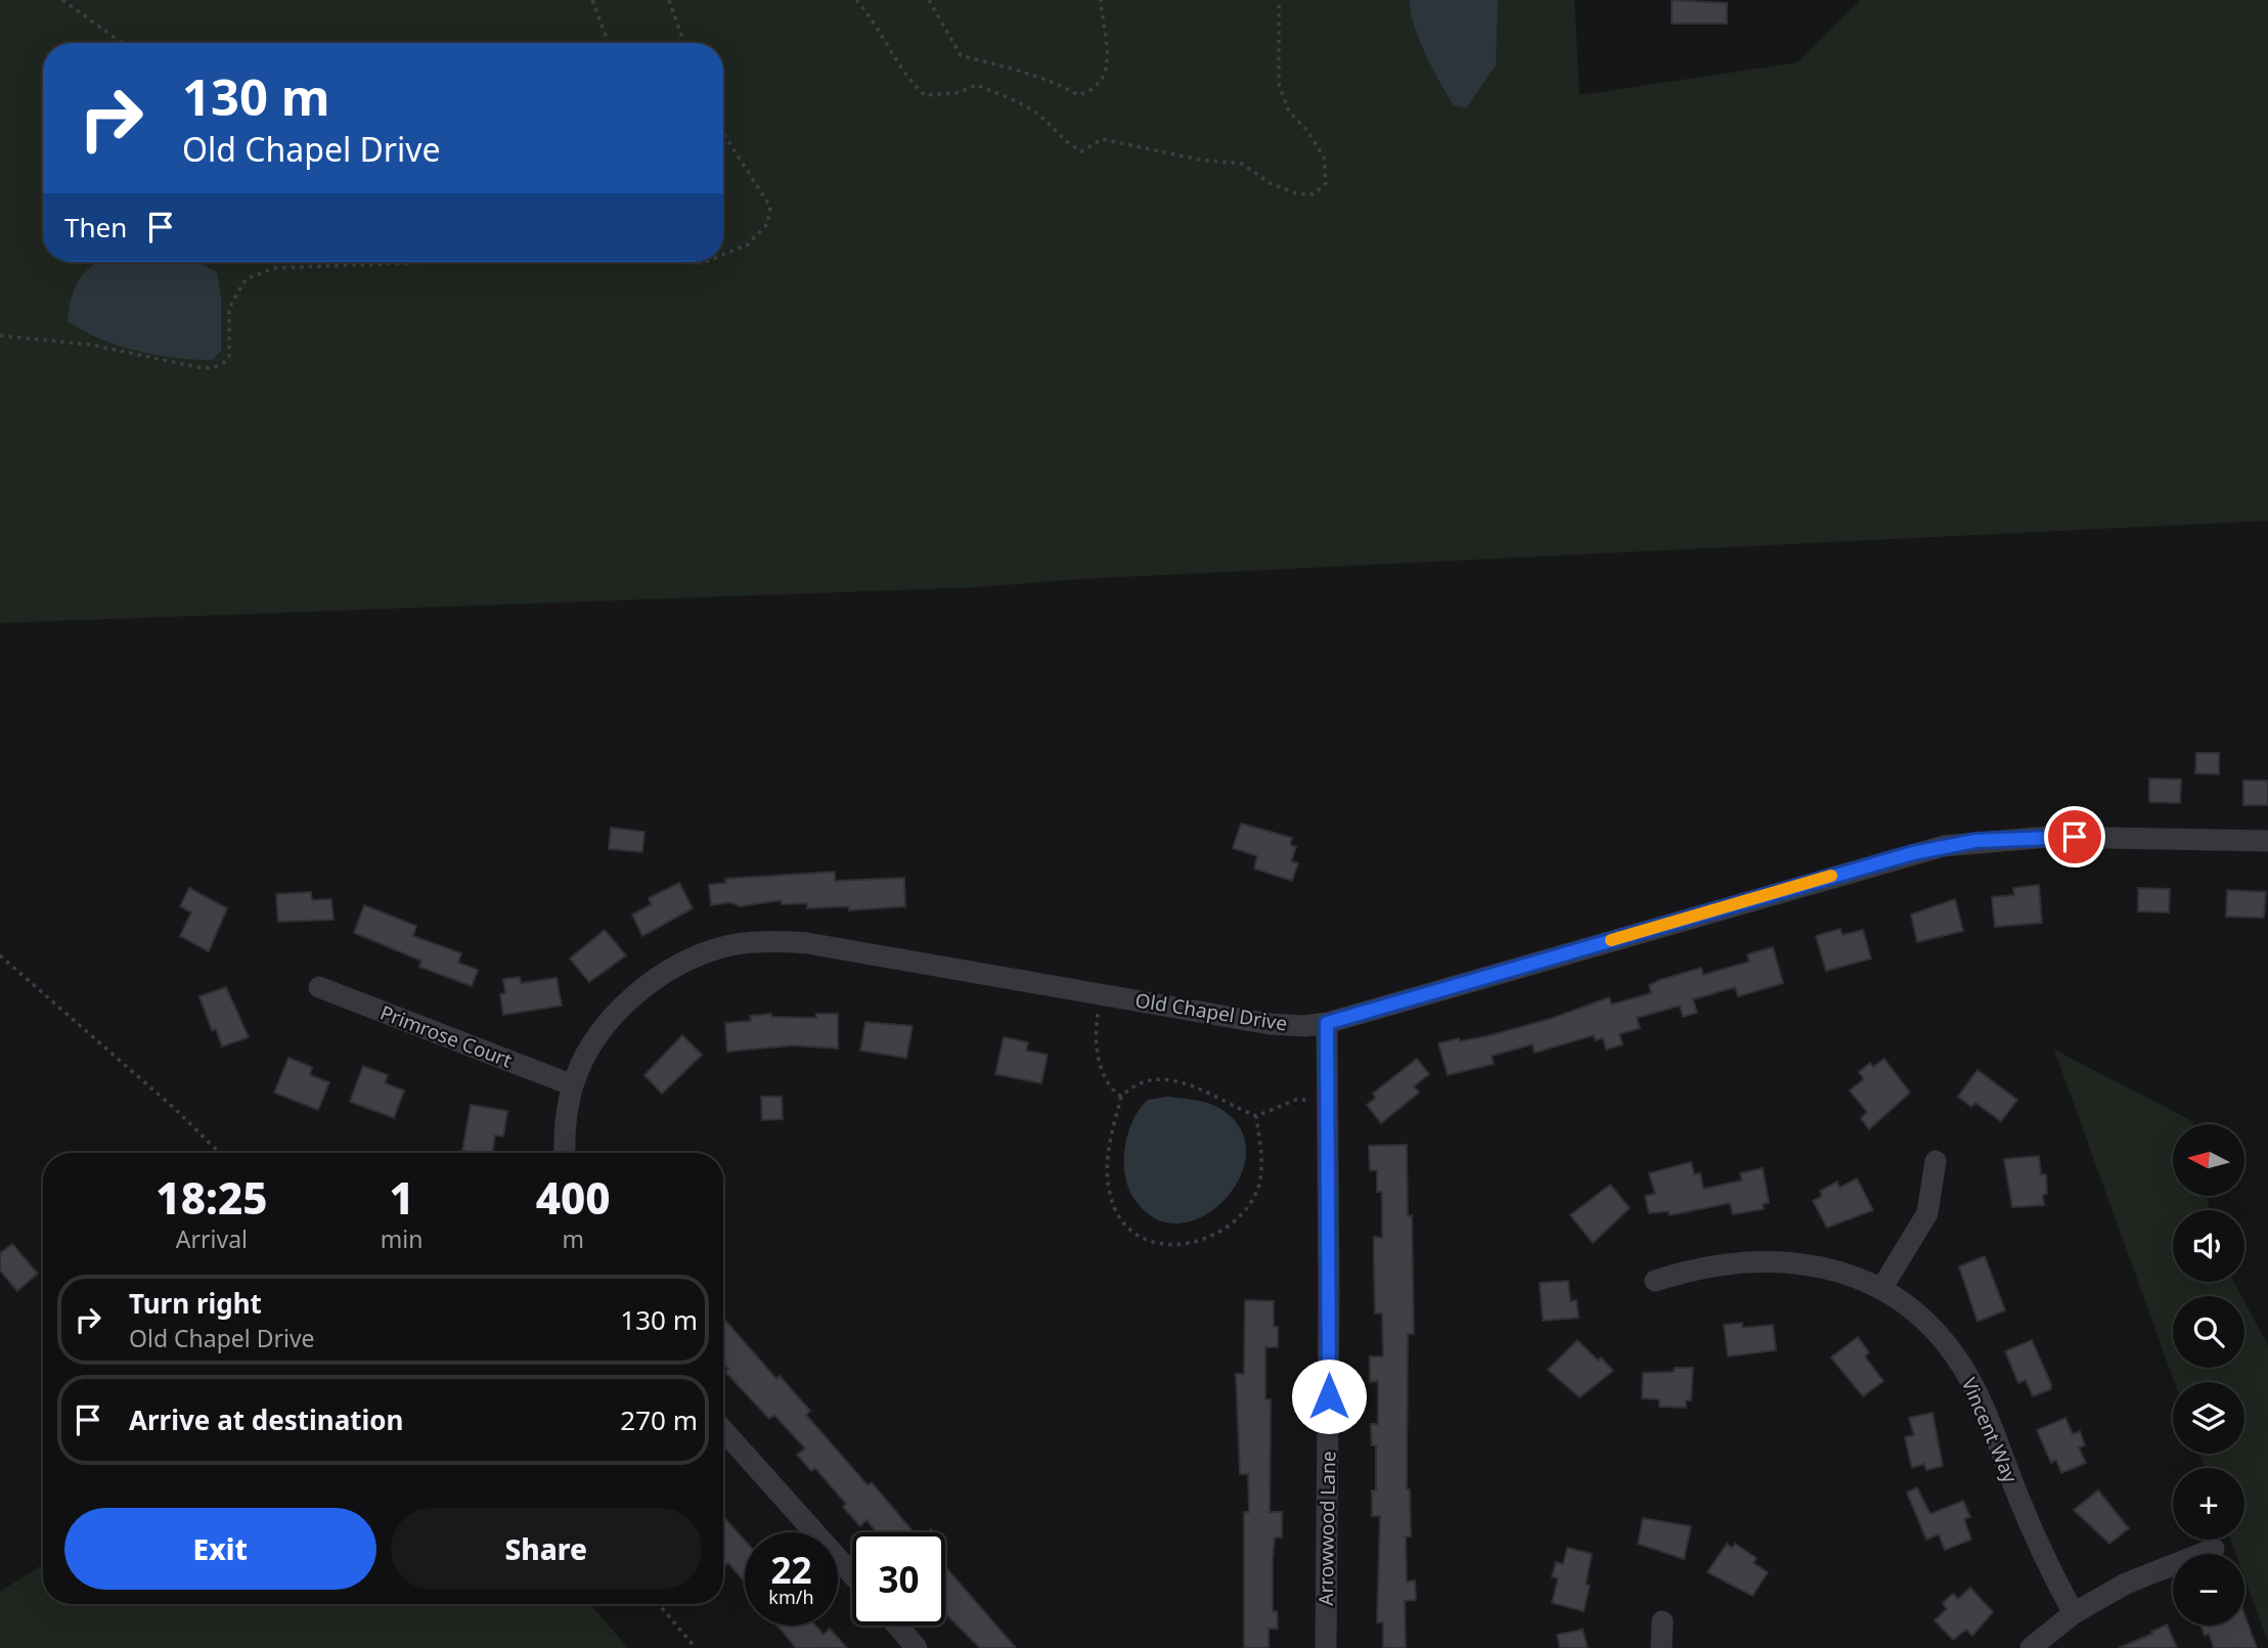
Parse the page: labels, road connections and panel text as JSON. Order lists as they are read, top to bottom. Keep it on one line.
{"streets":{"street":["Old Chapel Drive","Primrose Court","Vincent Way","Arrowwood Lane"]},"crossings":[["Old Chapel Drive","Primrose Court"],["Old Chapel Drive","Arrowwood Lane"]],"north":"left","page":{"turn":["130 m","Old Chapel Drive"],"then":"Then","map_buttons":["+","−"],"eta":["18:25","Arrival","1","min","400","m"],"list":[{"name":"Turn right","note":"Old Chapel Drive","value":"130 m"},{"name":"Arrive at destination","value":"270 m"}],"buttons":["Exit","Share"],"speed":"22 km/h","limit":"30"}}
